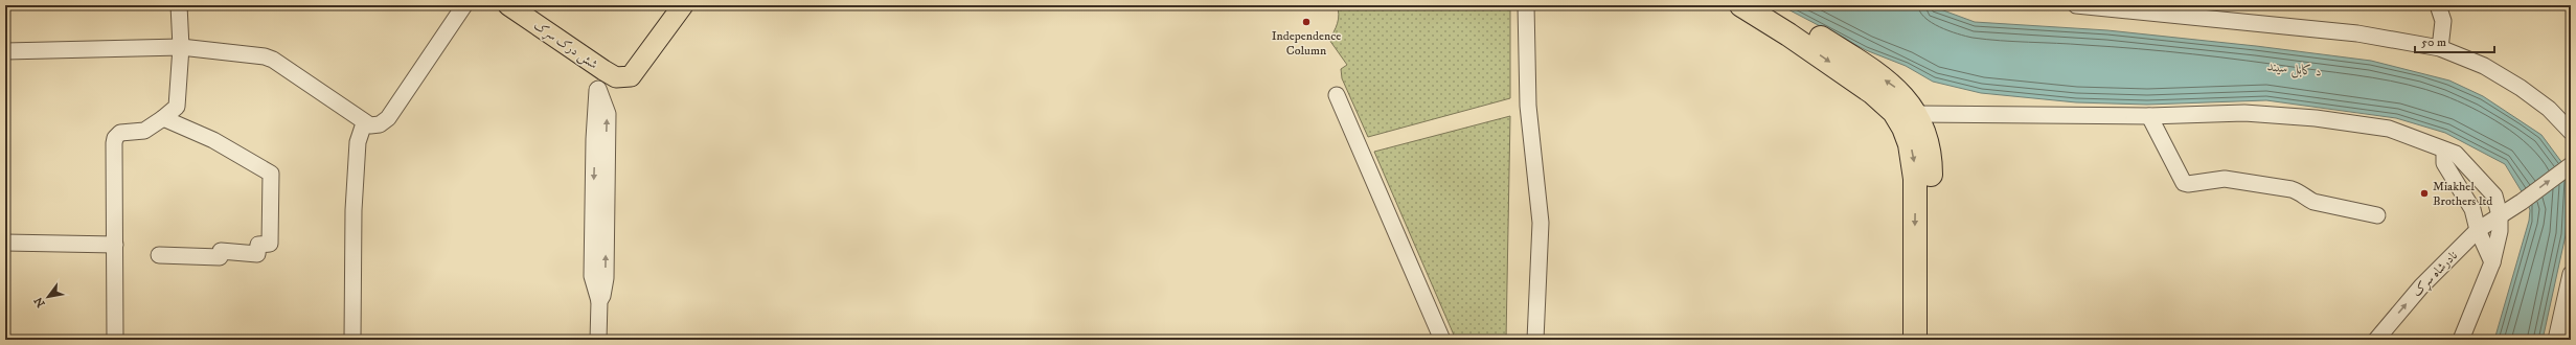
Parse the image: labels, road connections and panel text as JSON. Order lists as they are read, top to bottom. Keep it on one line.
{"streets":{"main road":["شش درک سړک"],"street":["نادرشاه سړک"]},"water":["د کابل سيند"],"places":["Independence Column","Miakhel Brothers ltd"],"scale_bar":"50 m","north":"bottom left"}
